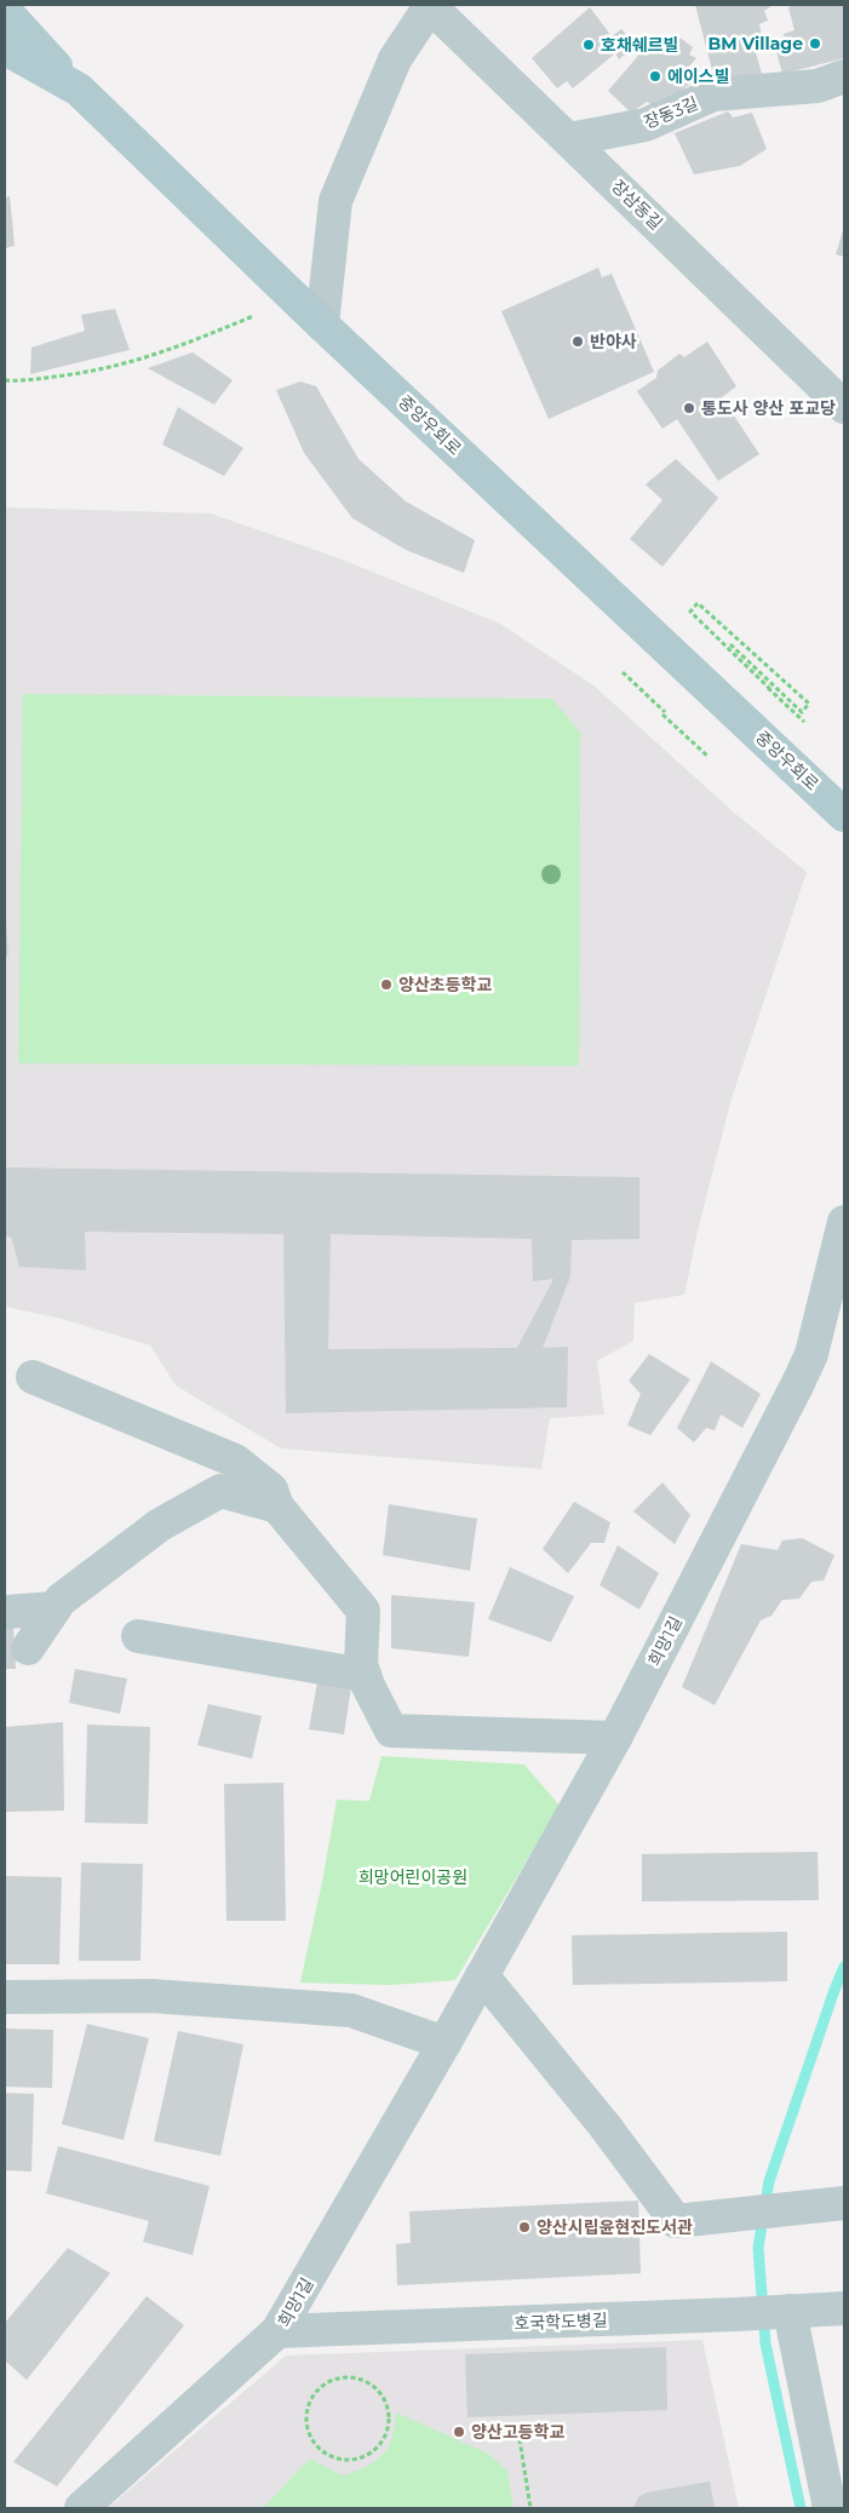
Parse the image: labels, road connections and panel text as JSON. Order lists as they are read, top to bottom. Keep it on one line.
{"streets":{"main road":["중앙우회로"],"street":["장동3길","장삼동길","희망1길","호국학도병길"]},"crossings":[["장동3길","장삼동길"],["희망1길","호국학도병길"]],"parks":["희망어린이공원"],"places":["BM Village","호채쉐르빌","에이스빌","반야사","통도사 양산 포교당","양산초등학교","양산시립윤현진도서관","양산고등학교"]}
